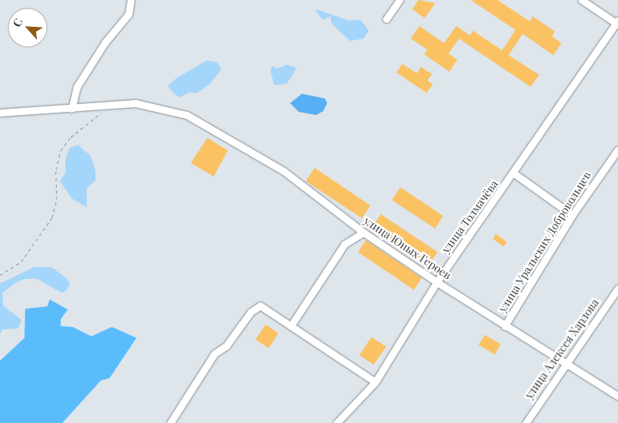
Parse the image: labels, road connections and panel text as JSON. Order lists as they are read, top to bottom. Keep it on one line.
{"streets":{"street":["улица Толмачёва","улица Уральских Добровольцев","улица Юных Героев","улица Алексея Харлова"]},"crossings":[["улица Толмачёва","улица Юных Героев"],["улица Уральских Добровольцев","улица Юных Героев"],["улица Юных Героев","улица Алексея Харлова"]],"north":"top left"}
